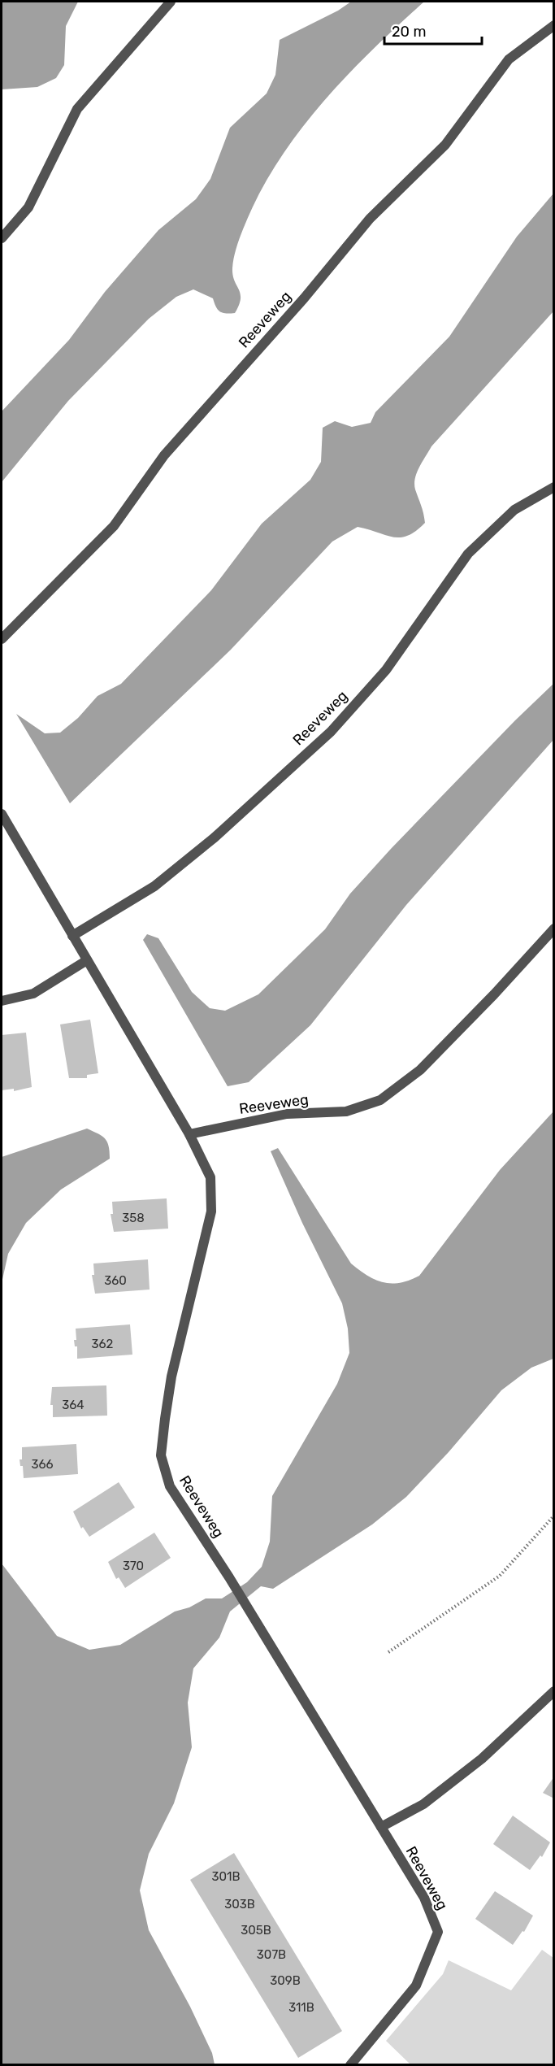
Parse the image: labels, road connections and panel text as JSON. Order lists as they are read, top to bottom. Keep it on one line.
{"streets":{"lane":["Reeveweg"]},"house_numbers":["358","360","362","364","366","370","301B","303B","305B","307B","309B","311B"],"scale_bar":"20 m"}
